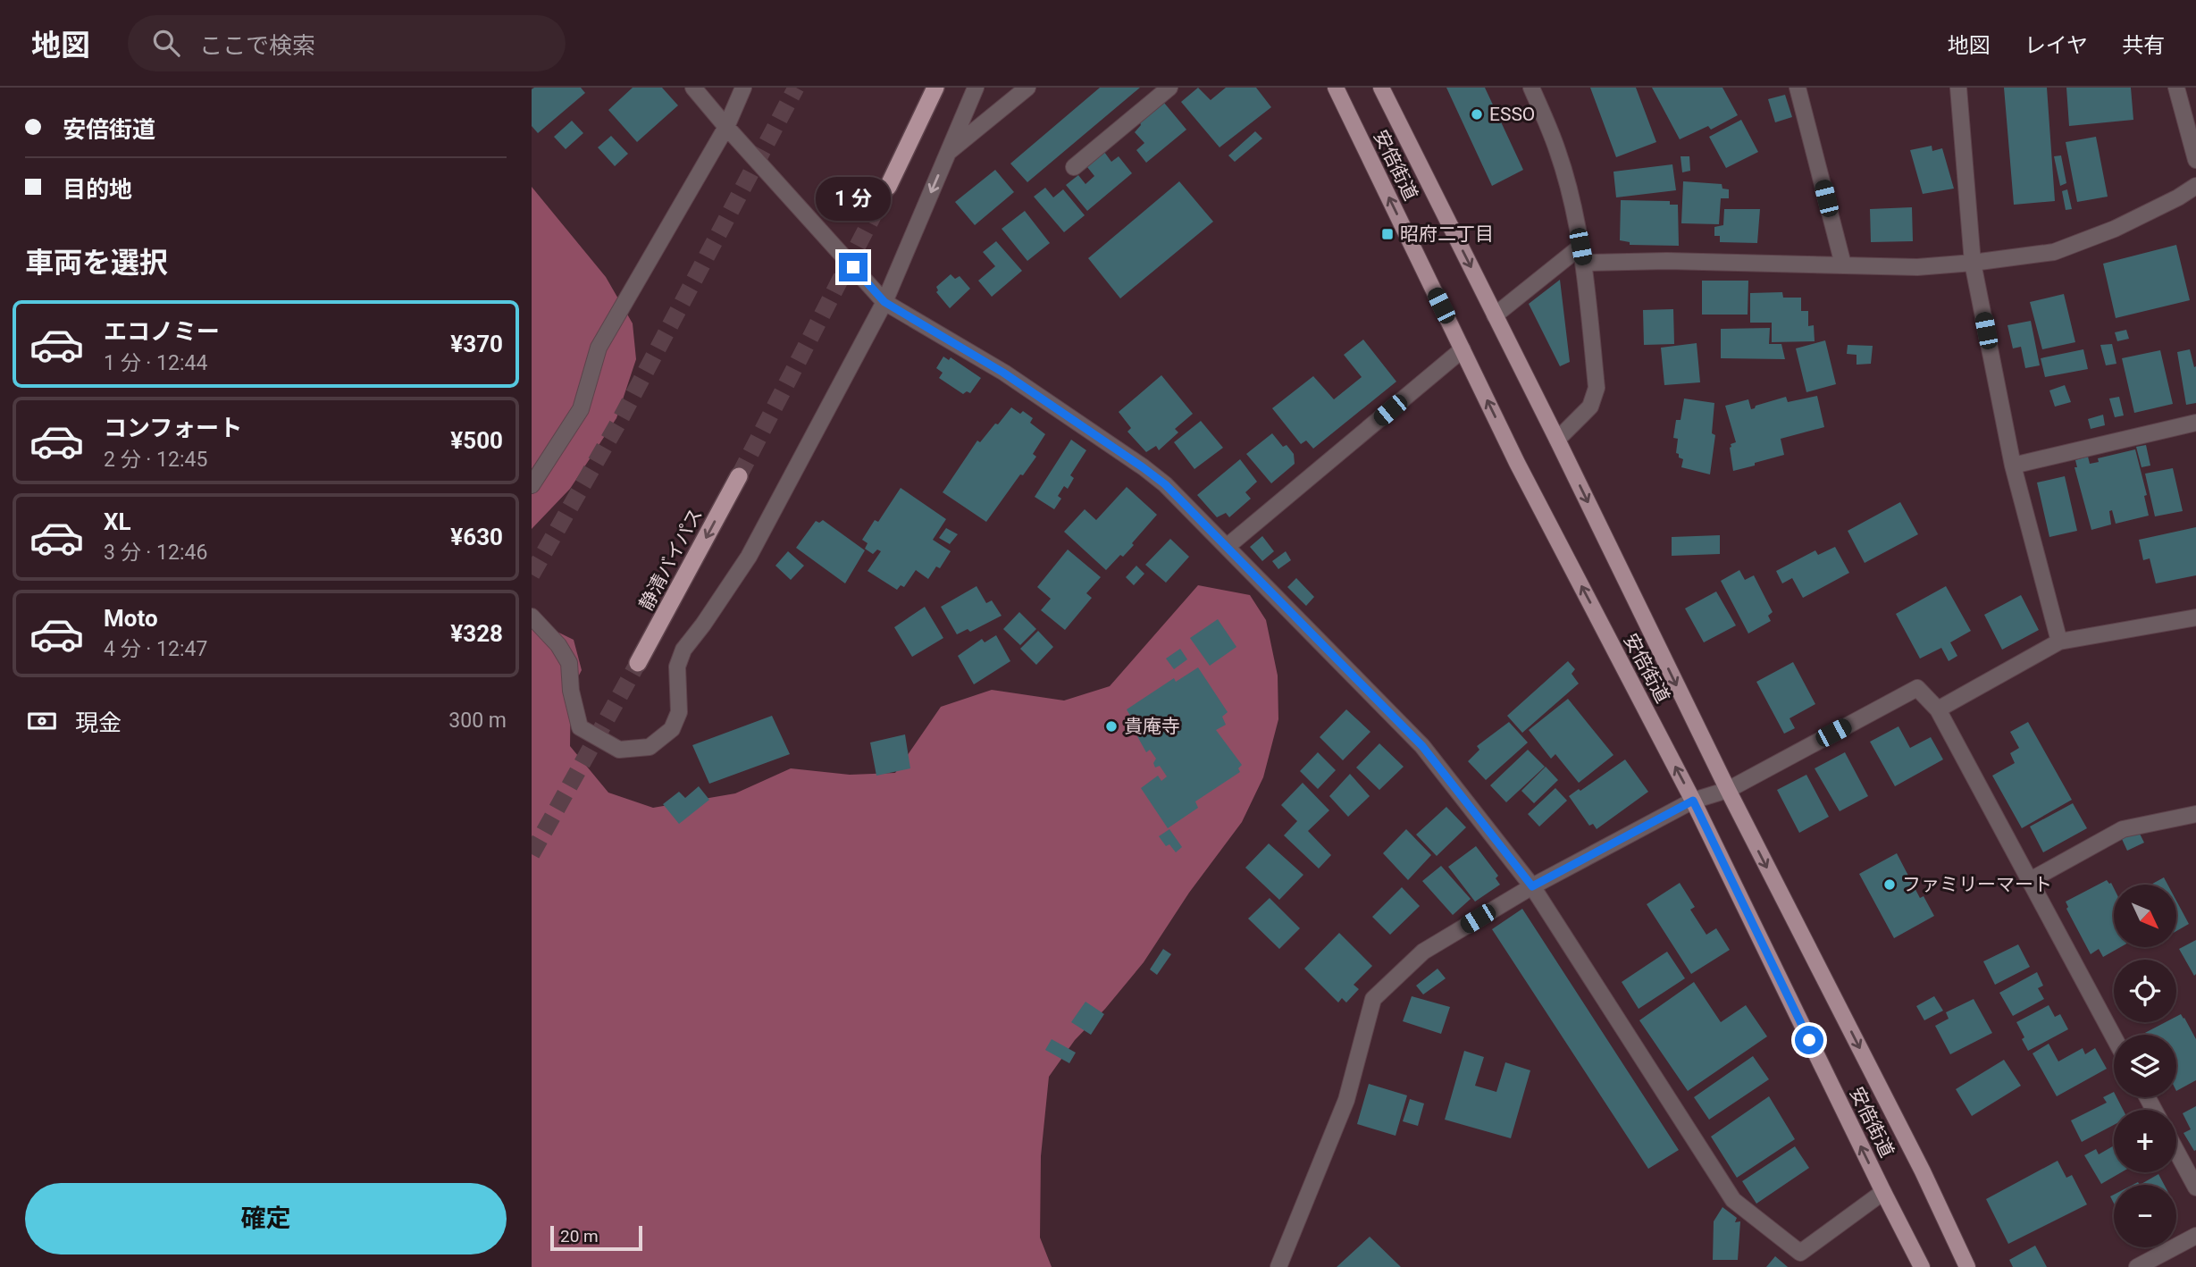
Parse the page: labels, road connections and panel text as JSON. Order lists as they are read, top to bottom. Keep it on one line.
{"streets":{"highway":["静清バイパス"],"main road":["安倍街道"]},"one_way":["静清バイパス"],"places":{"other":["ESSO","貴庵寺","ファミリーマート"],"transit":["昭府二丁目"]},"scale_bar":"20 m","north":"bottom right","page":{"header":"地図","search":"ここで検索","nav":["地図","レイヤ","共有"],"banner":["安倍街道","目的地"],"bubble":"1 分","heading":"車両を選択","list":[{"name":"エコノミー","note":"1 分 · 12:44","value":"¥370"},{"name":"コンフォート","note":"2 分 · 12:45","value":"¥500"},{"name":"XL","note":"3 分 · 12:46","value":"¥630"},{"name":"Moto","note":"4 分 · 12:47","value":"¥328"}],"pay":["現金","300 m"],"map_buttons":["+","−"],"buttons":"確定","scale":"20 m"}}
